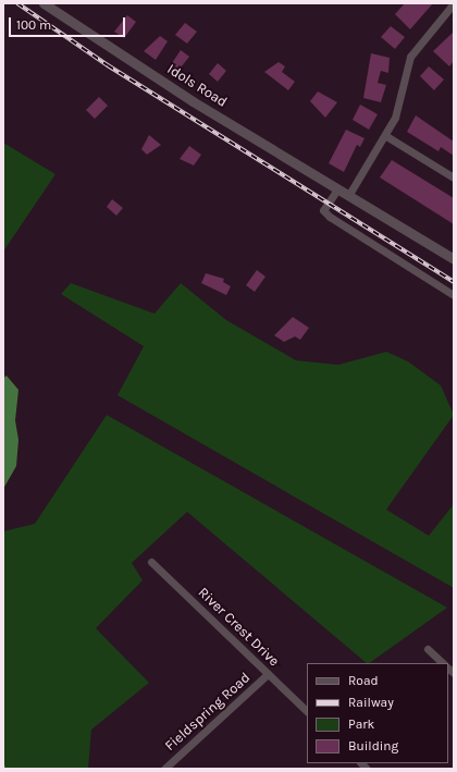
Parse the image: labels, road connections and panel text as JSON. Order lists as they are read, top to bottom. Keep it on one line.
{"streets":{"street":["Idols Road","River Crest Drive","Fieldspring Road"]},"crossings":[["River Crest Drive","Fieldspring Road"]],"legend":["Road","Railway","Park","Building"],"scale_bar":"100 m"}
